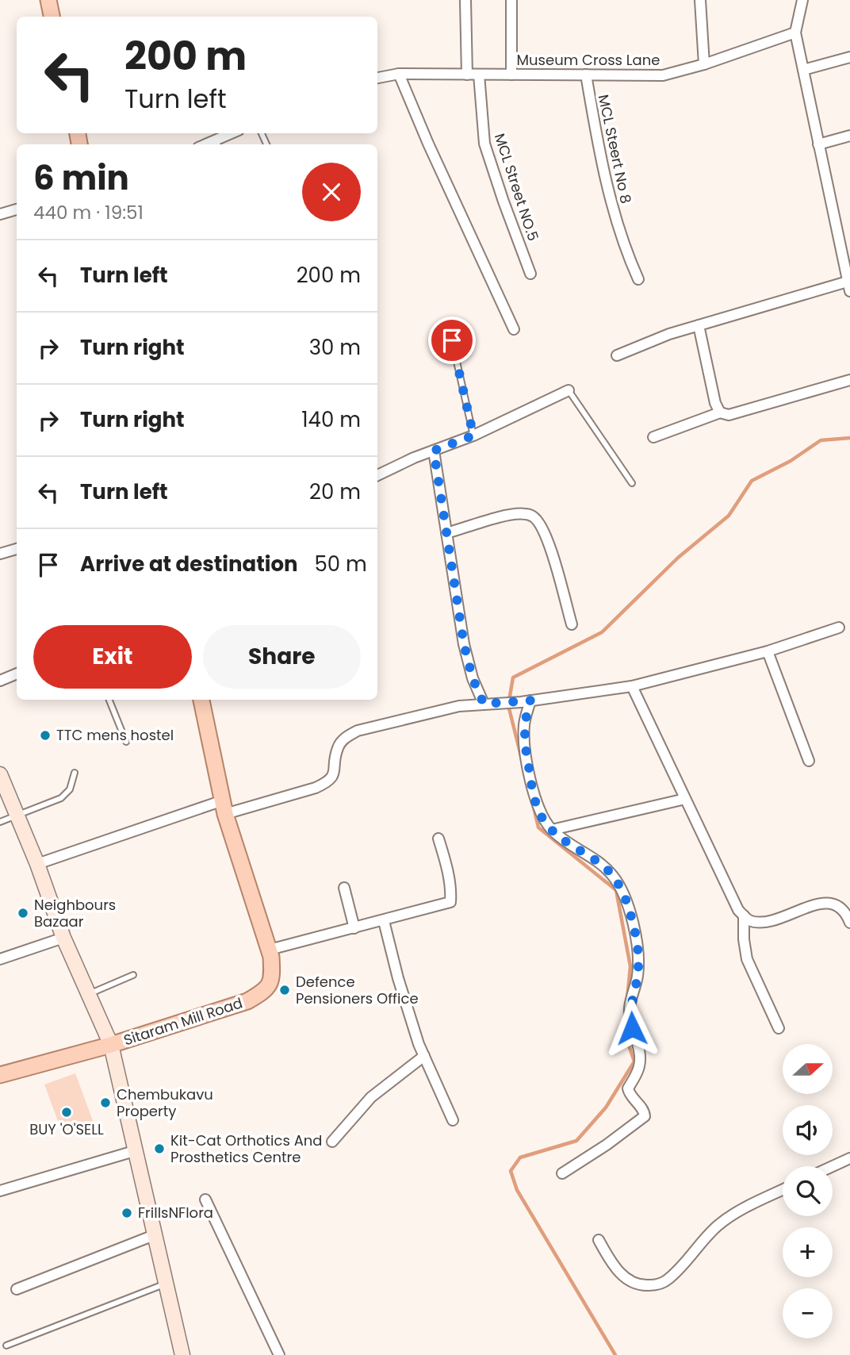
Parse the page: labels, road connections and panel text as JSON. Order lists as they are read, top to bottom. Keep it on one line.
{"streets":{"main road":["Sitaram Mill Road"],"street":["Museum Cross Lane","MCL Steert No 8","MCL Street NO.5"]},"crossings":[["Museum Cross Lane","MCL Steert No 8"],["Museum Cross Lane","MCL Street NO.5"]],"places":["TTC mens hostel","Neighbours Bazaar","Defence Pensioners Office","Chembukavu Property","BUY 'O'SELL","Kit-Cat Orthotics And Prosthetics Centre","FrillsNFlora"],"north":"right","page":{"turn":["200 m","Turn left"],"heading":["6 min","440 m · 19:51"],"list":[{"name":"Turn left","value":"200 m"},{"name":"Turn right","value":"30 m"},{"name":"Turn right","value":"140 m"},{"name":"Turn left","value":"20 m"},{"name":"Arrive at destination","value":"50 m"}],"buttons":["Exit","Share"],"map_buttons":["+","−"]}}
